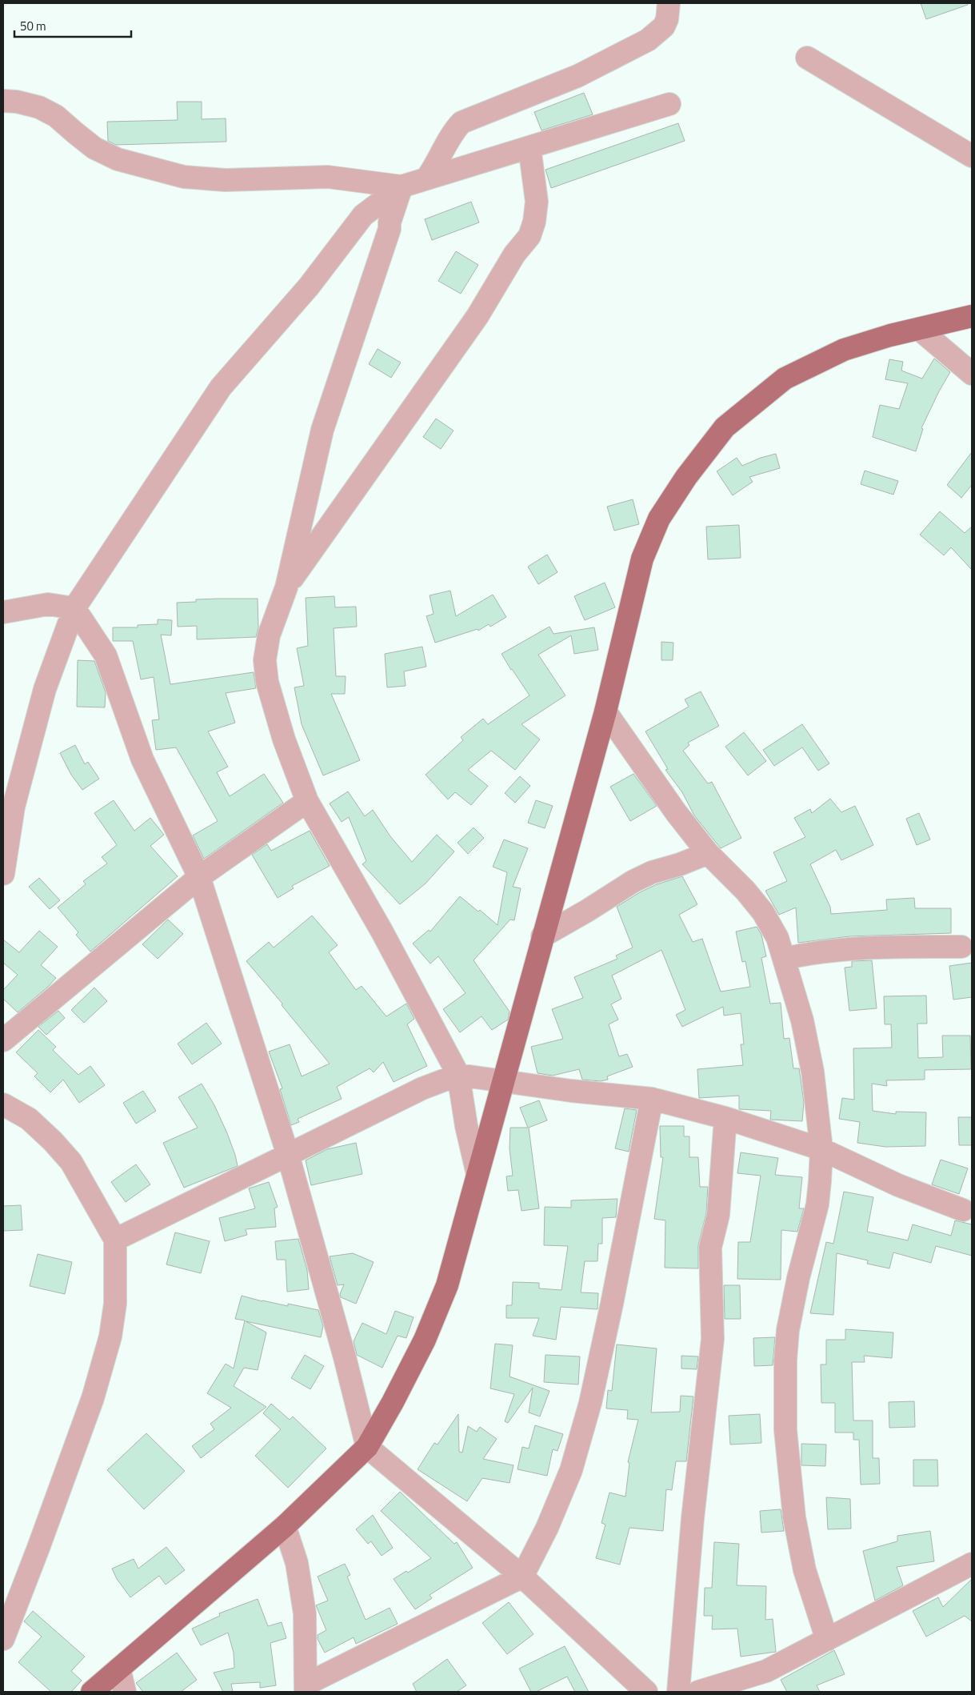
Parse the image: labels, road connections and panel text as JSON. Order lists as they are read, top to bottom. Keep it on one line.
{"scale_bar":"50 m"}
